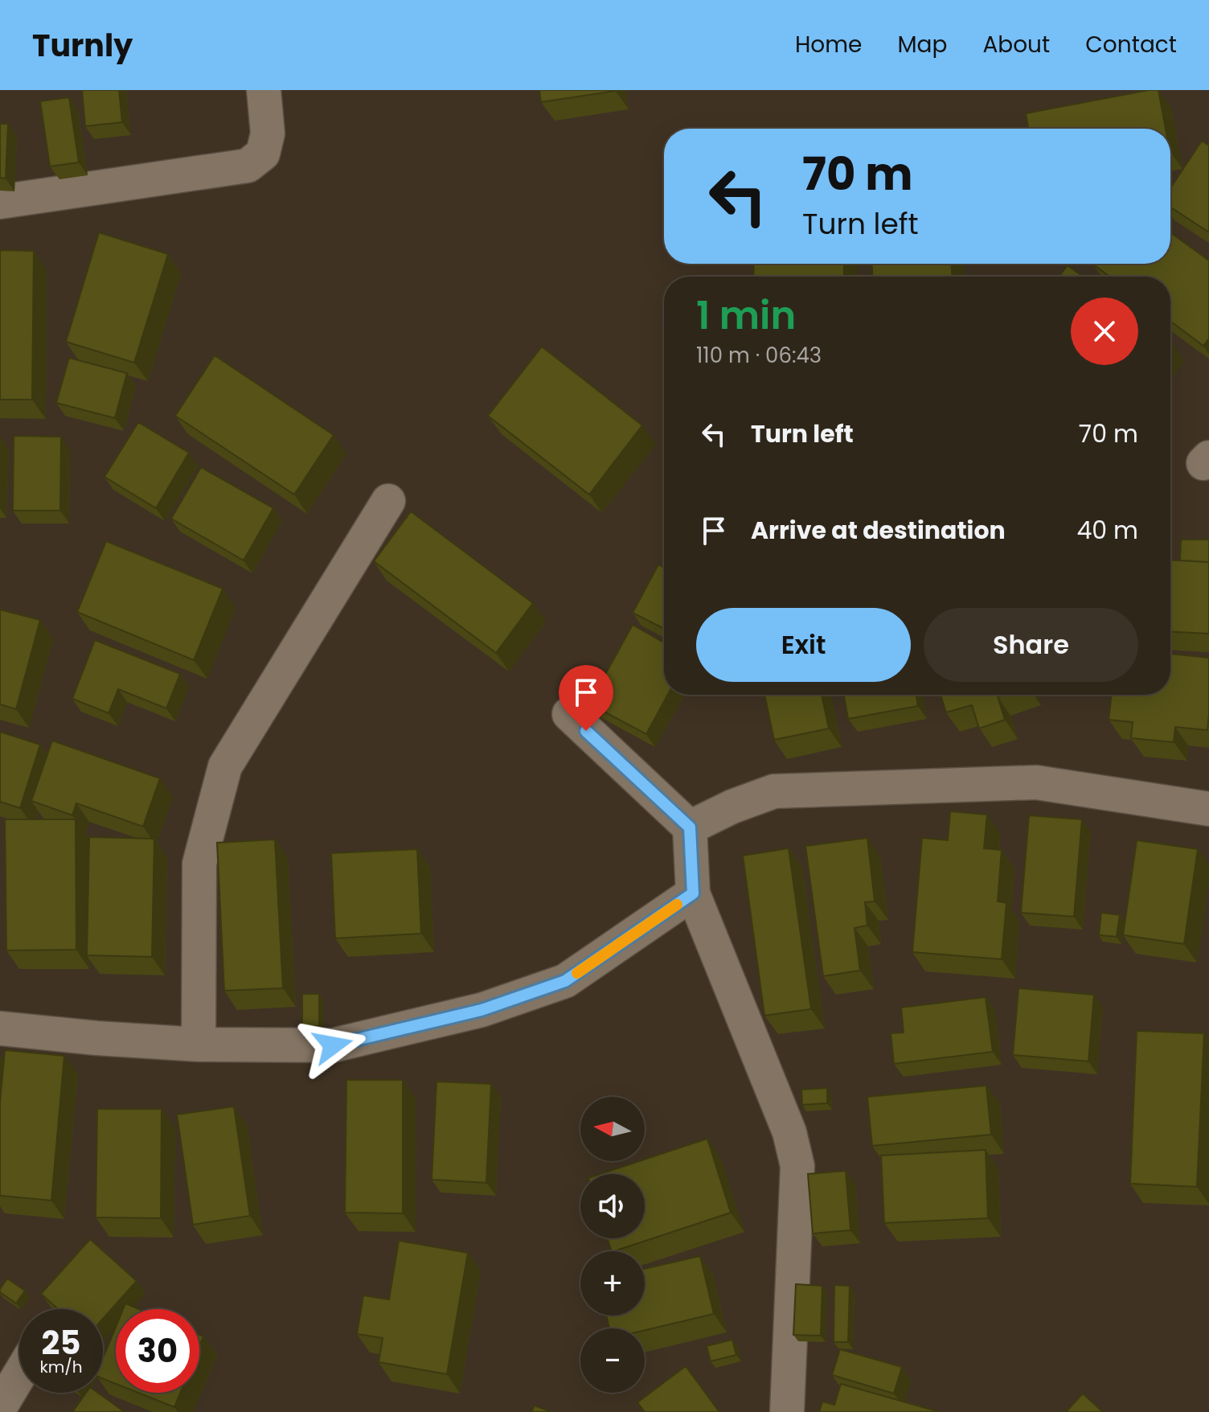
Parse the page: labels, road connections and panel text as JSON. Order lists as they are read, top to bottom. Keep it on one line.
{"north":"left","page":{"header":"Turnly","nav":["Home","Map","About","Contact"],"turn":["70 m","Turn left"],"heading":["1 min","110 m · 06:43"],"list":[{"name":"Turn left","value":"70 m"},{"name":"Arrive at destination","value":"40 m"}],"buttons":["Exit","Share"],"map_buttons":["+","−"],"speed":"25 km/h","limit":"30"}}
